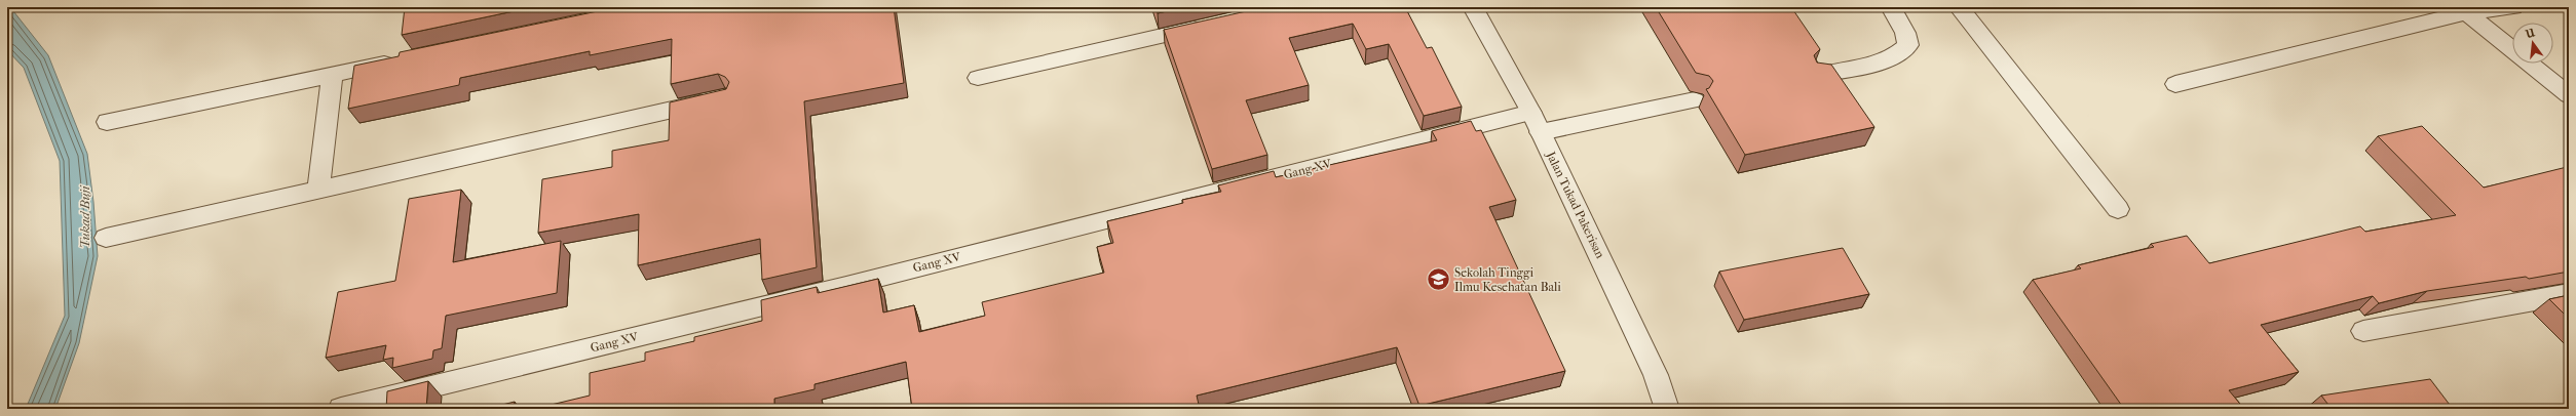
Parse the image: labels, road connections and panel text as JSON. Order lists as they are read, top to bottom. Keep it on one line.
{"streets":{"street":["Gang XV","Jalan Tukad Pakerisan"]},"crossings":[["Gang XV","Jalan Tukad Pakerisan"]],"water":["Tukad Buji"],"places":{"school or university":["Sekolah Tinggi Ilmu Kesehatan Bali"]},"north":"top"}
